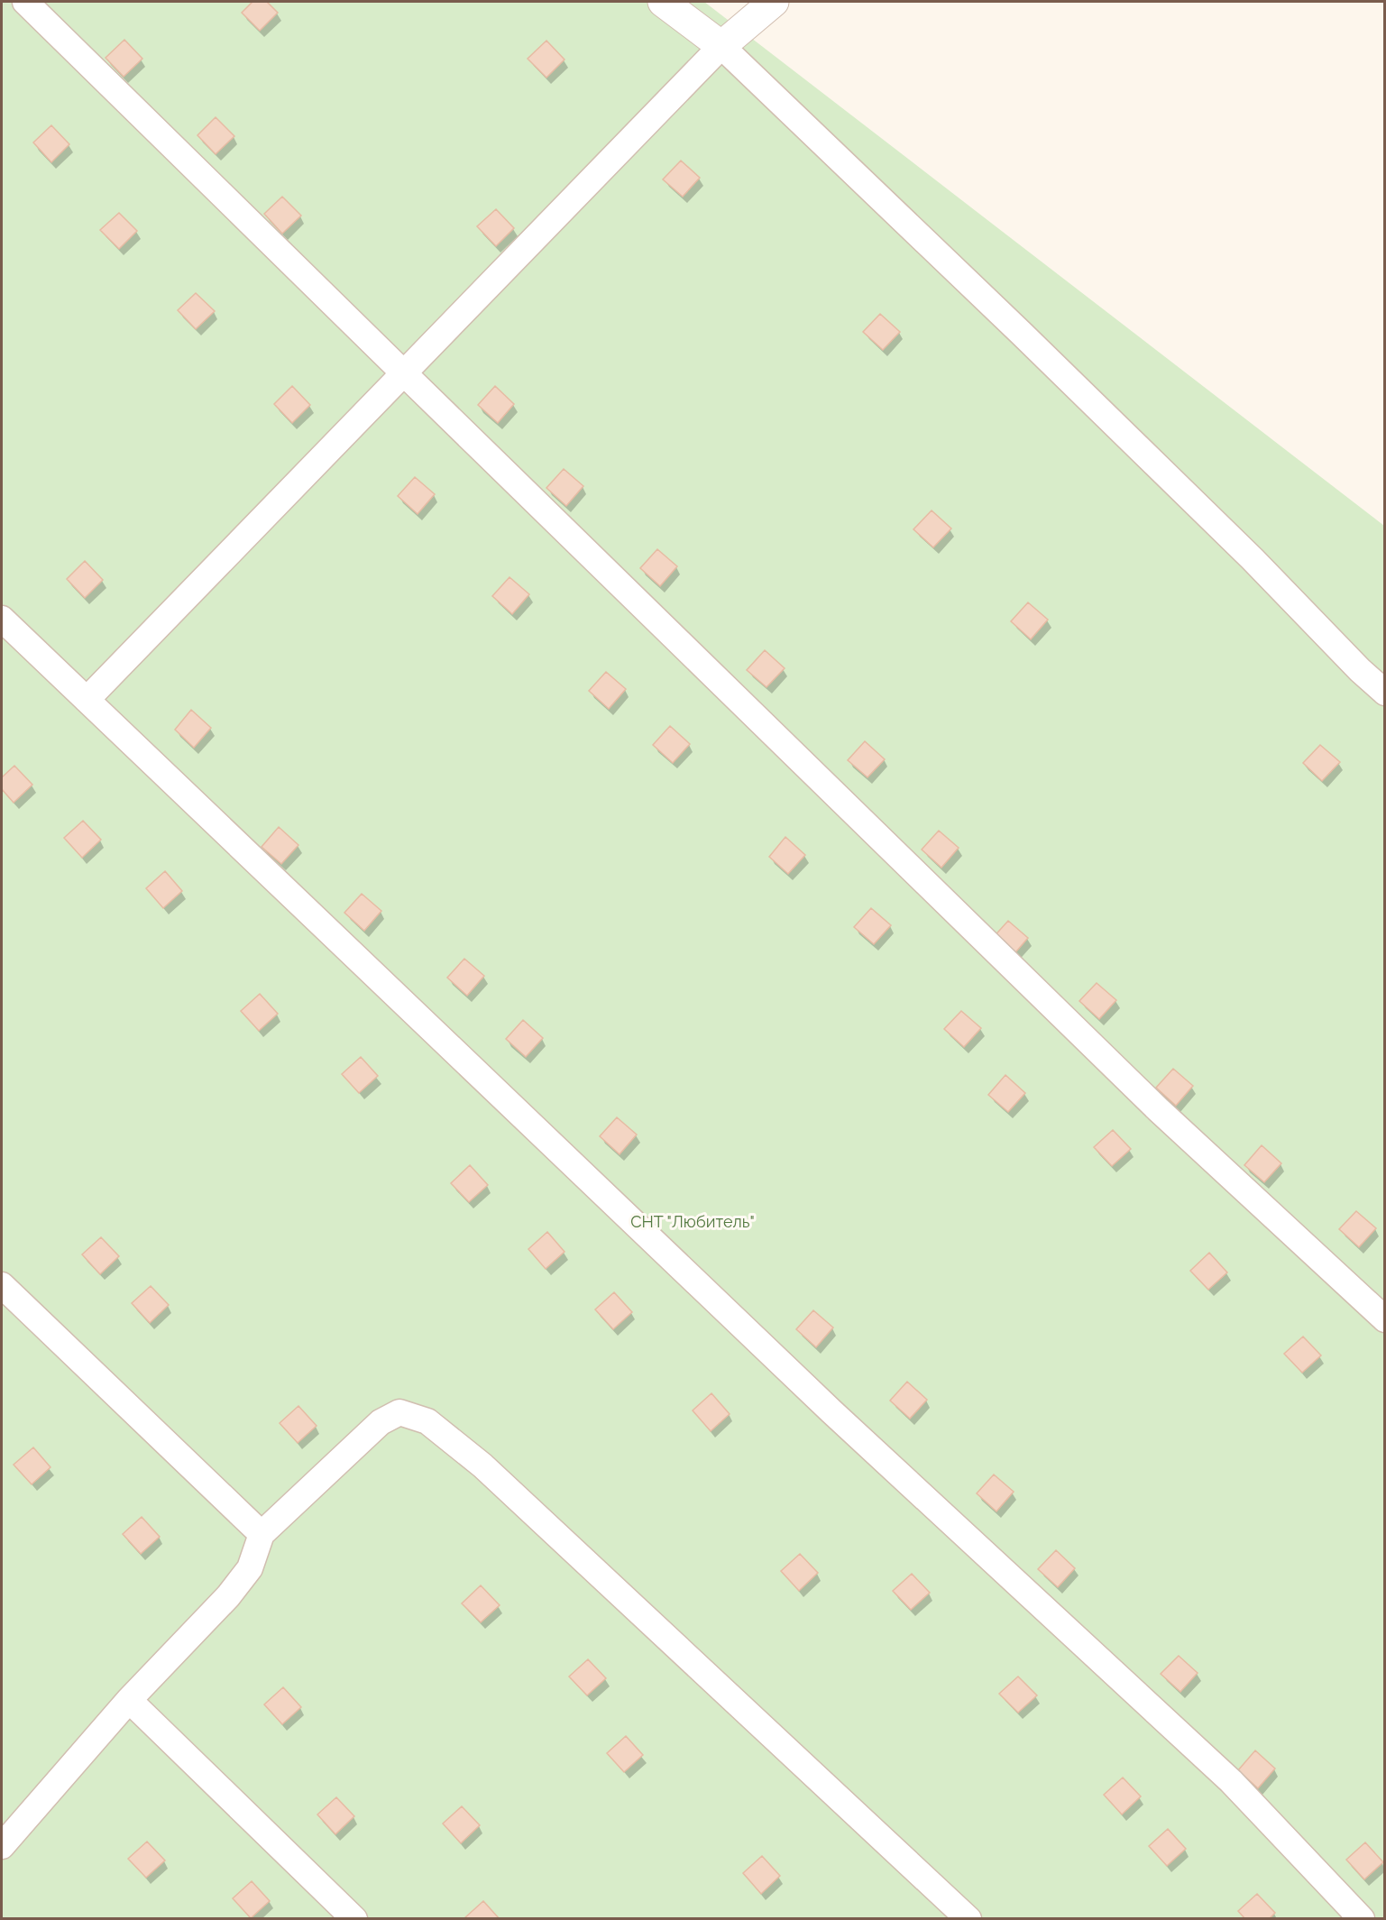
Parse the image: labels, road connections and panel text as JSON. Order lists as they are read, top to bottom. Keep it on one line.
{"parks":["СНТ \"Любитель\""]}
